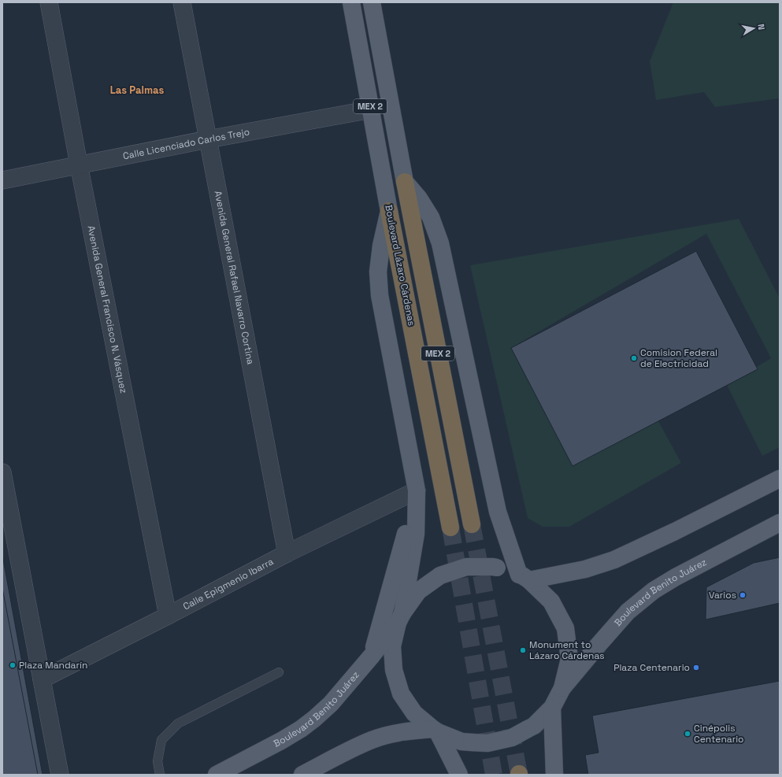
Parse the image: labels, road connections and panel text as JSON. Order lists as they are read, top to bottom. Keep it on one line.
{"streets":{"highway":["MEX 2","Boulevard Lázaro Cárdenas"],"main road":["Boulevard Benito Juárez"],"street":["Calle Licenciado Carlos Trejo","Avenida General Rafael Navarro Cortina","Avenida General Francisco N. Vásquez","Calle Epigmenio Ibarra"]},"crossings":[["Calle Licenciado Carlos Trejo","Boulevard Lázaro Cárdenas"],["Calle Licenciado Carlos Trejo","Avenida General Rafael Navarro Cortina"],["Calle Licenciado Carlos Trejo","Avenida General Francisco N. Vásquez"],["Avenida General Rafael Navarro Cortina","Calle Epigmenio Ibarra"],["Avenida General Francisco N. Vásquez","Calle Epigmenio Ibarra"]],"districts":["Las Palmas"],"places":["Comision Federal de Electricidad","Varios","Monument to Lázaro Cárdenas","Plaza Mandarín","Plaza Centenario","Cinépolis Centenario"],"north":"right"}
